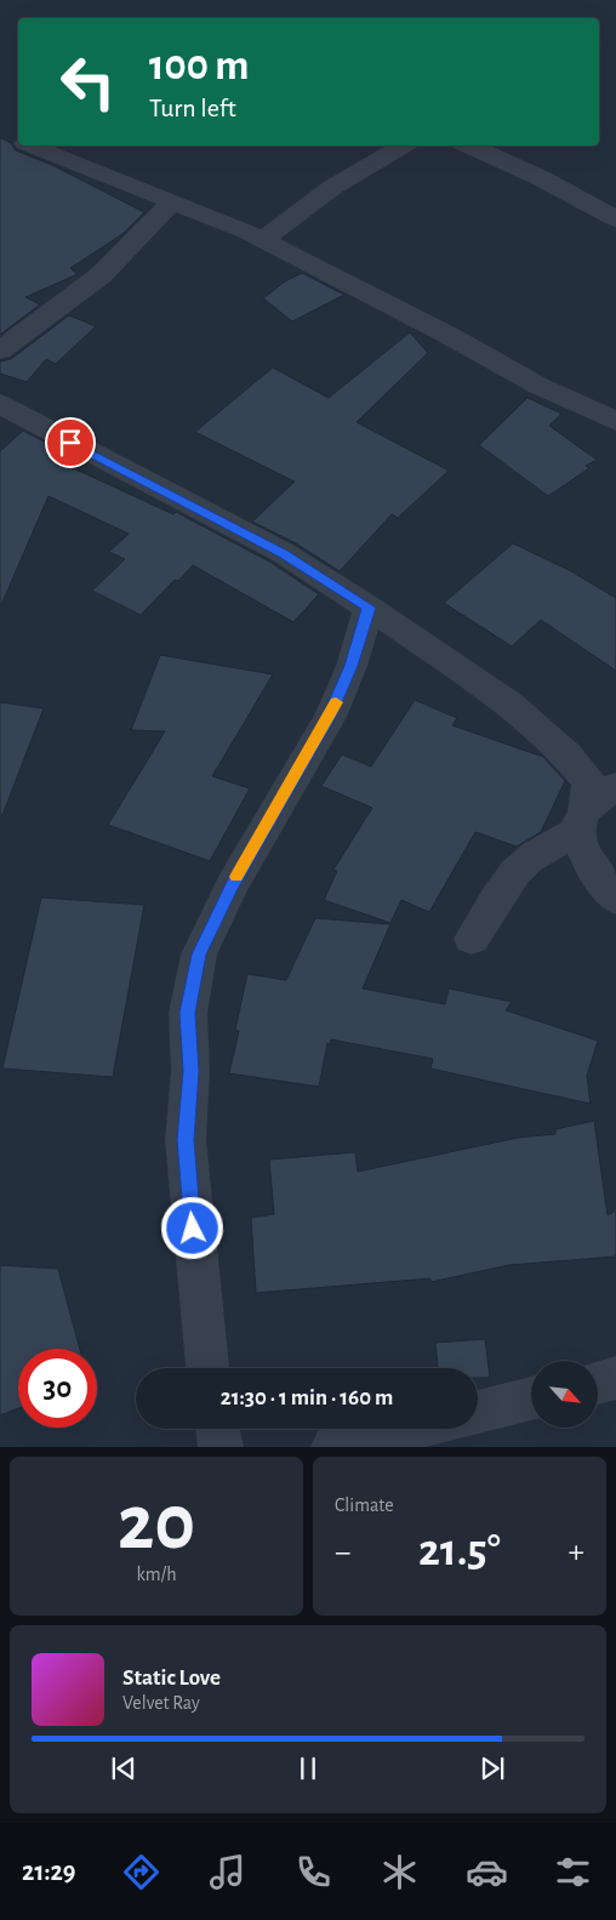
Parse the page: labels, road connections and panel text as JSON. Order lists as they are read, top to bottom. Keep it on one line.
{"north":"bottom right","page":{"turn":["100 m","Turn left"],"limit":"30","trip":"21:30 · 1 min · 160 m","tile":[["20","km/h"],"Climate"],"heat":["−","21.5°","+"],"song":["Static Love","Velvet Ray"],"tabs":"21:29"}}
